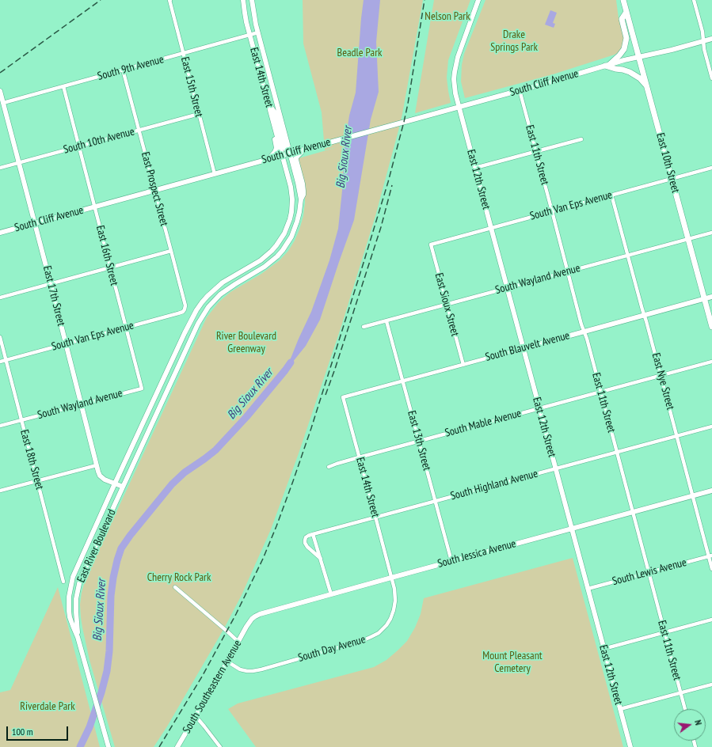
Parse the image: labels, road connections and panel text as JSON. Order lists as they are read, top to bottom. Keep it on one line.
{"streets":{"main road":["East 14th Street","South Cliff Avenue","East 10th Street","East 12th Street","East 17th Street","South Blauvelt Avenue","East River Boulevard","South Jessica Avenue","South Southeastern Avenue"],"street":["South 9th Avenue","East 15th Street","South 10th Avenue","East 11th Street","East Prospect Street","South Van Eps Avenue","East 16th Street","South Wayland Avenue","East Sioux Street","East Nye Street","South Mable Avenue","East 13th Street","East 18th Street","South Highland Avenue","South Lewis Avenue","South Day Avenue"]},"crossings":[["South 9th Avenue","East 14th Street"],["South 9th Avenue","East 15th Street"],["South 9th Avenue","East Prospect Street"],["South 9th Avenue","East 16th Street"],["South 9th Avenue","East 17th Street"],["East 14th Street","South Cliff Avenue"],["East 14th Street","South Blauvelt Avenue"],["East 14th Street","South Mable Avenue"],["East 14th Street","South Highland Avenue"],["East 14th Street","East River Boulevard"],["East 14th Street","South Jessica Avenue"],["East 14th Street","South Day Avenue"],["South Cliff Avenue","East 15th Street"],["South Cliff Avenue","East 11th Street"],["South Cliff Avenue","East 10th Street"],["South Cliff Avenue","East 12th Street"],["South Cliff Avenue","East Prospect Street"],["South Cliff Avenue","East 16th Street"],["South Cliff Avenue","East 17th Street"],["South Cliff Avenue","East River Boulevard"],["East 15th Street","South 10th Avenue"],["South 10th Avenue","East Prospect Street"],["South 10th Avenue","East 16th Street"],["South 10th Avenue","East 17th Street"],["East 11th Street","South Van Eps Avenue"],["East 11th Street","South Wayland Avenue"],["East 11th Street","South Blauvelt Avenue"],["East 11th Street","South Mable Avenue"],["East 11th Street","South Highland Avenue"],["East 11th Street","South Jessica Avenue"],["East 11th Street","South Lewis Avenue"],["East 10th Street","South Van Eps Avenue"],["East 10th Street","South Wayland Avenue"],["East 10th Street","South Blauvelt Avenue"],["East 12th Street","South Van Eps Avenue"],["East 12th Street","South Wayland Avenue"],["East 12th Street","South Blauvelt Avenue"],["East 12th Street","South Mable Avenue"],["East 12th Street","South Highland Avenue"],["East 12th Street","South Jessica Avenue"],["East 12th Street","South Lewis Avenue"],["East Prospect Street","South Van Eps Avenue"],["South Van Eps Avenue","East 16th Street"],["South Van Eps Avenue","East 17th Street"],["South Van Eps Avenue","East Sioux Street"],["South Van Eps Avenue","East Nye Street"],["South Van Eps Avenue","East 18th Street"],["East 16th Street","South Wayland Avenue"],["South Wayland Avenue","East 17th Street"],["South Wayland Avenue","East Sioux Street"],["South Wayland Avenue","East Nye Street"],["South Wayland Avenue","East 13th Street"],["South Wayland Avenue","East 18th Street"],["East 17th Street","East River Boulevard"],["East Sioux Street","South Blauvelt Avenue"],["South Blauvelt Avenue","East Nye Street"],["South Blauvelt Avenue","East 13th Street"],["East Nye Street","South Mable Avenue"],["East Nye Street","South Highland Avenue"],["East Nye Street","South Jessica Avenue"],["East Nye Street","South Lewis Avenue"],["South Mable Avenue","East 13th Street"],["East 13th Street","South Highland Avenue"],["East 13th Street","South Jessica Avenue"],["South Jessica Avenue","South Day Avenue"],["South Jessica Avenue","South Southeastern Avenue"],["South Day Avenue","South Southeastern Avenue"]],"water":["Big Sioux River"],"parks":["Nelson Park","Drake Springs Park","Beadle Park","River Boulevard Greenway","Cherry Rock Park","Mount Pleasant Cemetery","Riverdale Park"],"scale_bar":"100 m","north":"right"}
